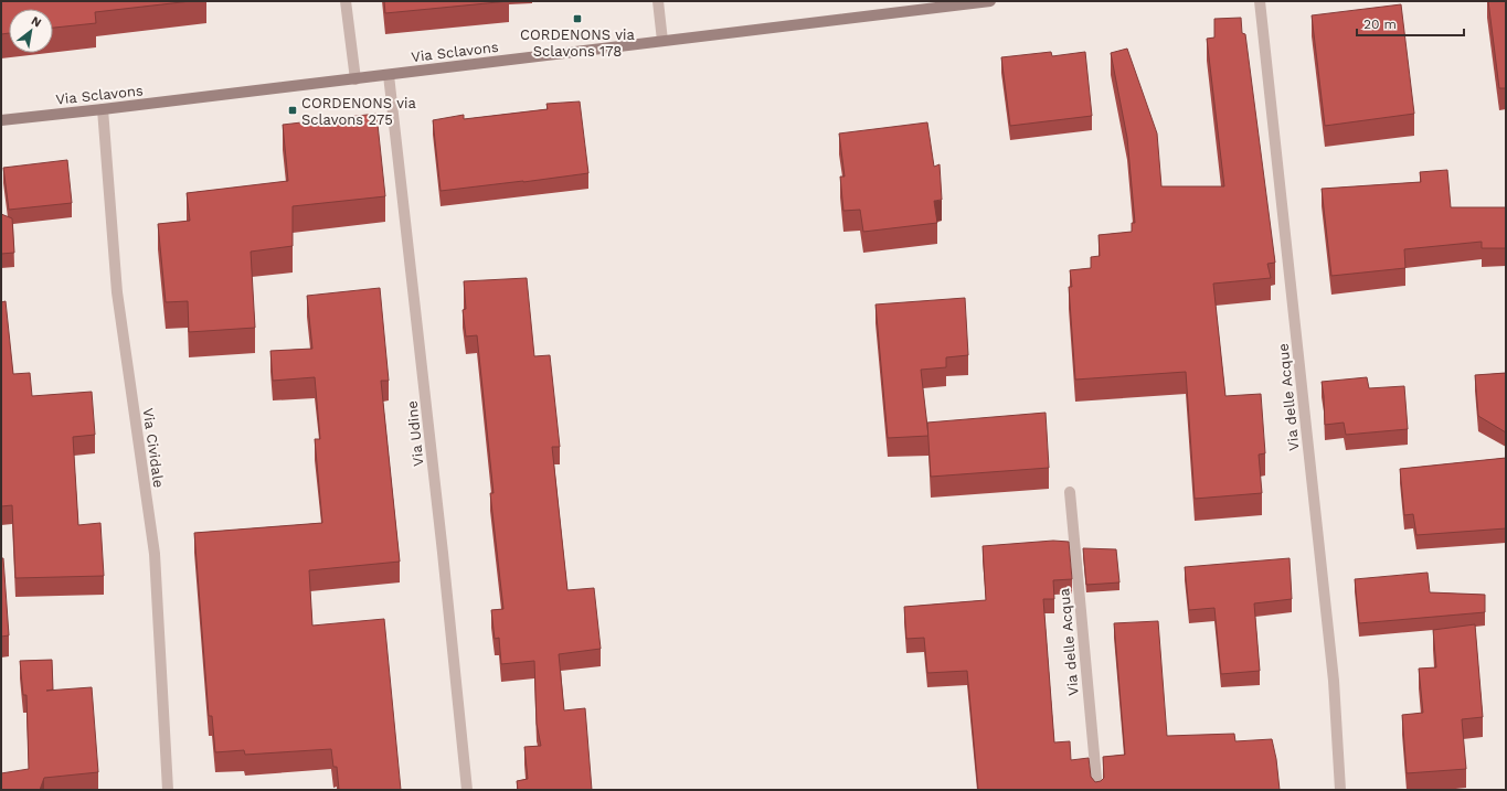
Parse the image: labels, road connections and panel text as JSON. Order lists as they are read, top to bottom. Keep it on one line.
{"streets":{"street":["Via Sclavons","Via delle Acque","Via Udine","Via Cividale","Via delle Acqua"]},"crossings":[["Via Sclavons","Via Udine"],["Via Sclavons","Via Cividale"]],"places":{"transit":["CORDENONS via Sclavons 178","CORDENONS via Sclavons 275"]},"scale_bar":"20 m","north":"top right"}
